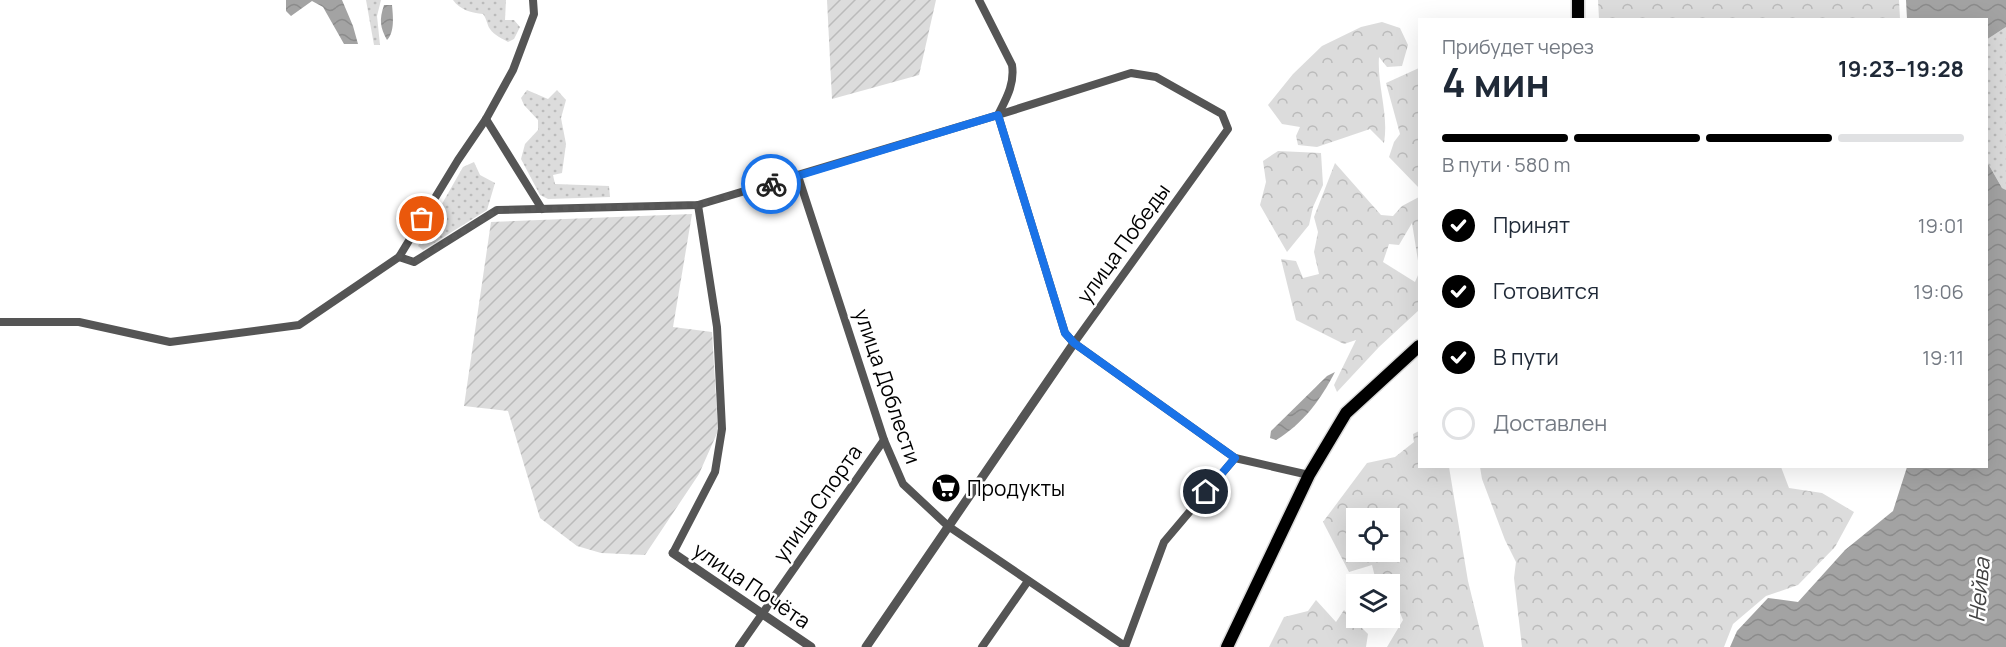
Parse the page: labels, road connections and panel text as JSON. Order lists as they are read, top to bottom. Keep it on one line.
{"streets":{"street":["улица Победы","улица Доблести","улица Спорта","улица Почёта"]},"crossings":[["улица Победы","улица Доблести"],["улица Доблести","улица Спорта"],["улица Спорта","улица Почёта"]],"water":["Нейва"],"places":{"supermarket":["Продукты"]},"page":{"heading":["4 мин","Прибудет через","19:23–19:28"],"bar":"В пути · 580 m","list":[["Принят","19:01"],["Готовится","19:06"],["В пути","19:11"],"Доставлен"]}}
